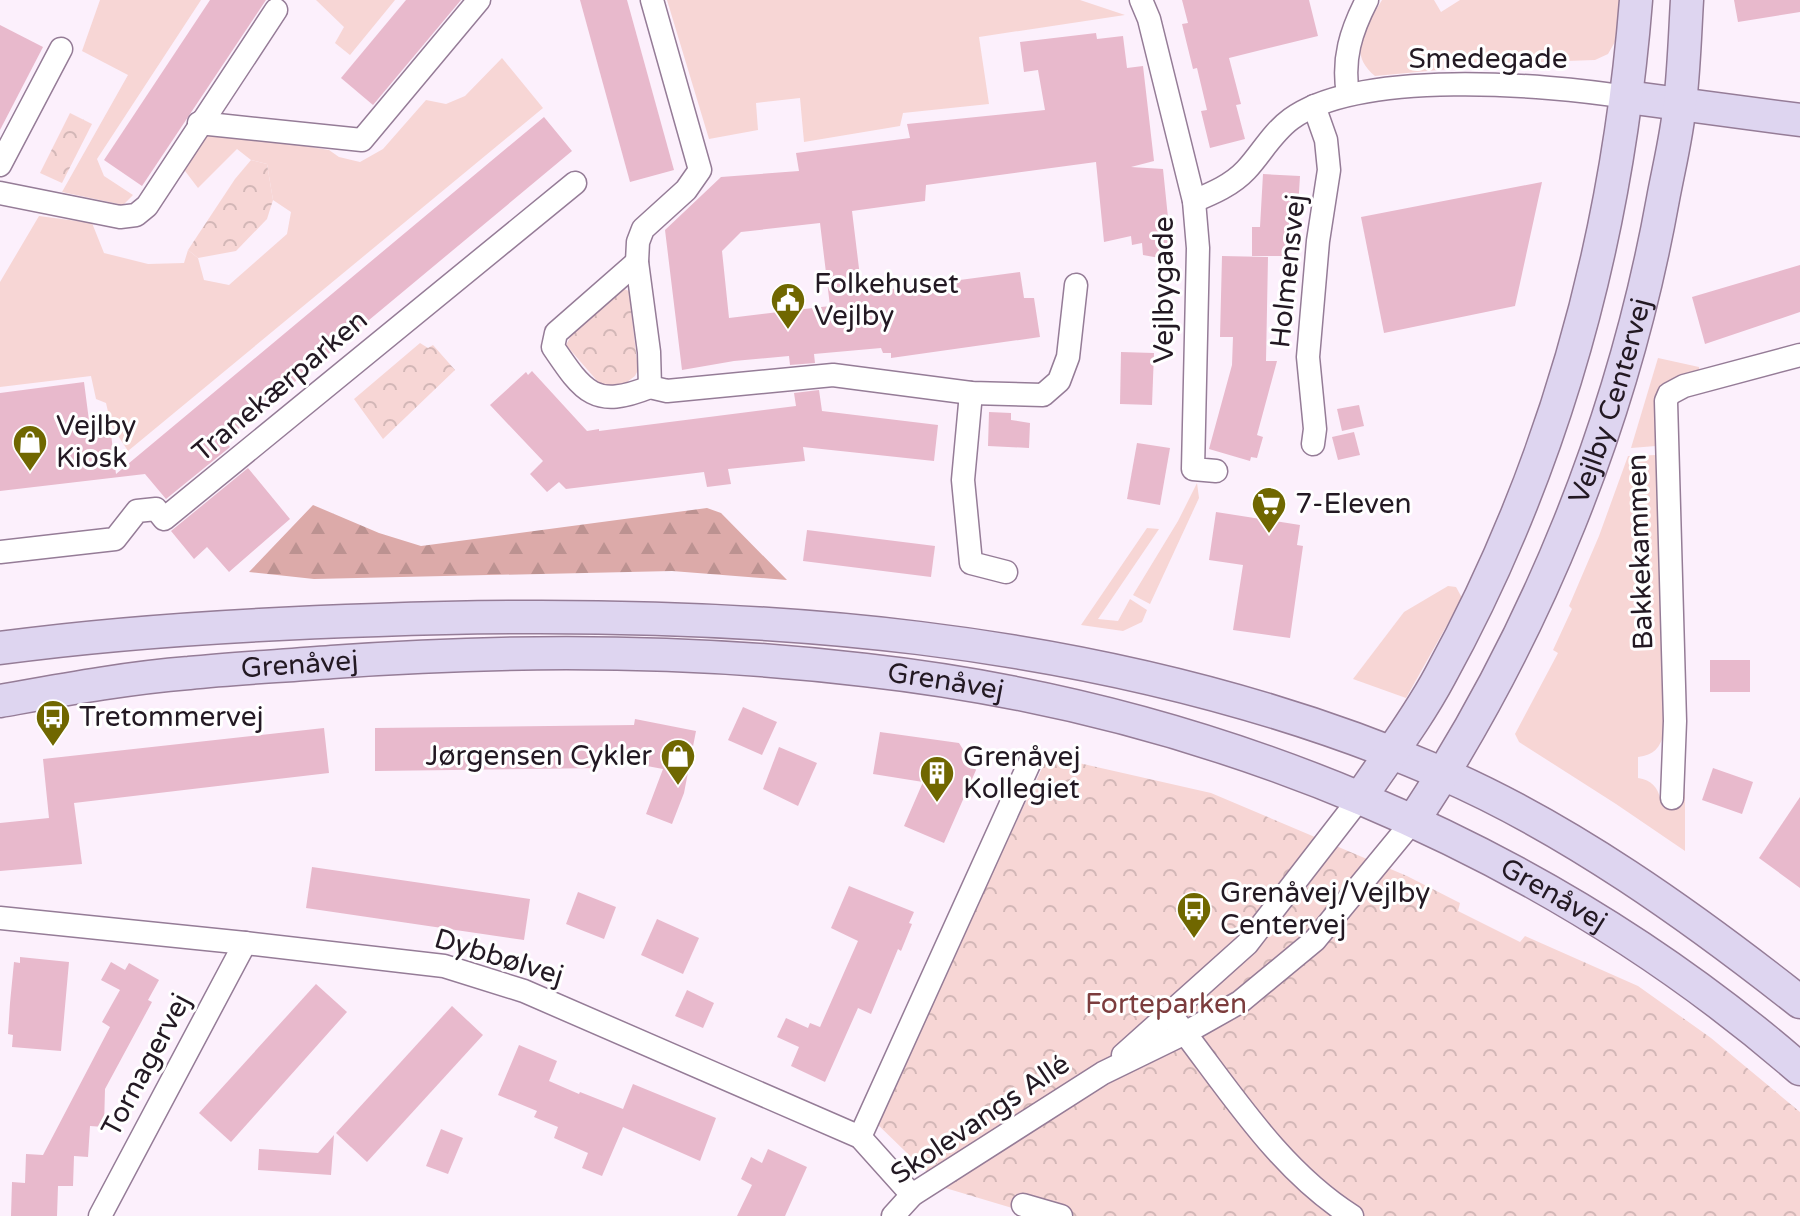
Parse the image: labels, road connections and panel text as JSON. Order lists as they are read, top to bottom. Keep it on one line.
{"streets":{"main road":["Vejlby Centervej","Grenåvej"],"street":["Smedegade","Holmensvej","Vejlbygade","Tranekærparken","Bakkekammen","Dybbølvej","Tornagervej","Skolevangs Allé"]},"crossings":[["Smedegade","Holmensvej"],["Smedegade","Vejlbygade"],["Smedegade","Vejlby Centervej"],["Vejlby Centervej","Grenåvej"],["Vejlby Centervej","Skolevangs Allé"],["Grenåvej","Skolevangs Allé"],["Dybbølvej","Tornagervej"],["Dybbølvej","Skolevangs Allé"]],"parks":["Forteparken"],"places":{"public building":["Folkehuset Vejlby"],"shop":["Vejlby Kiosk","Jørgensen Cykler"],"supermarket":["7-Eleven"],"bus stop":["Tretommervej","Grenåvej/Vejlby Centervej"],"building":["Grenåvej Kollegiet"]}}
